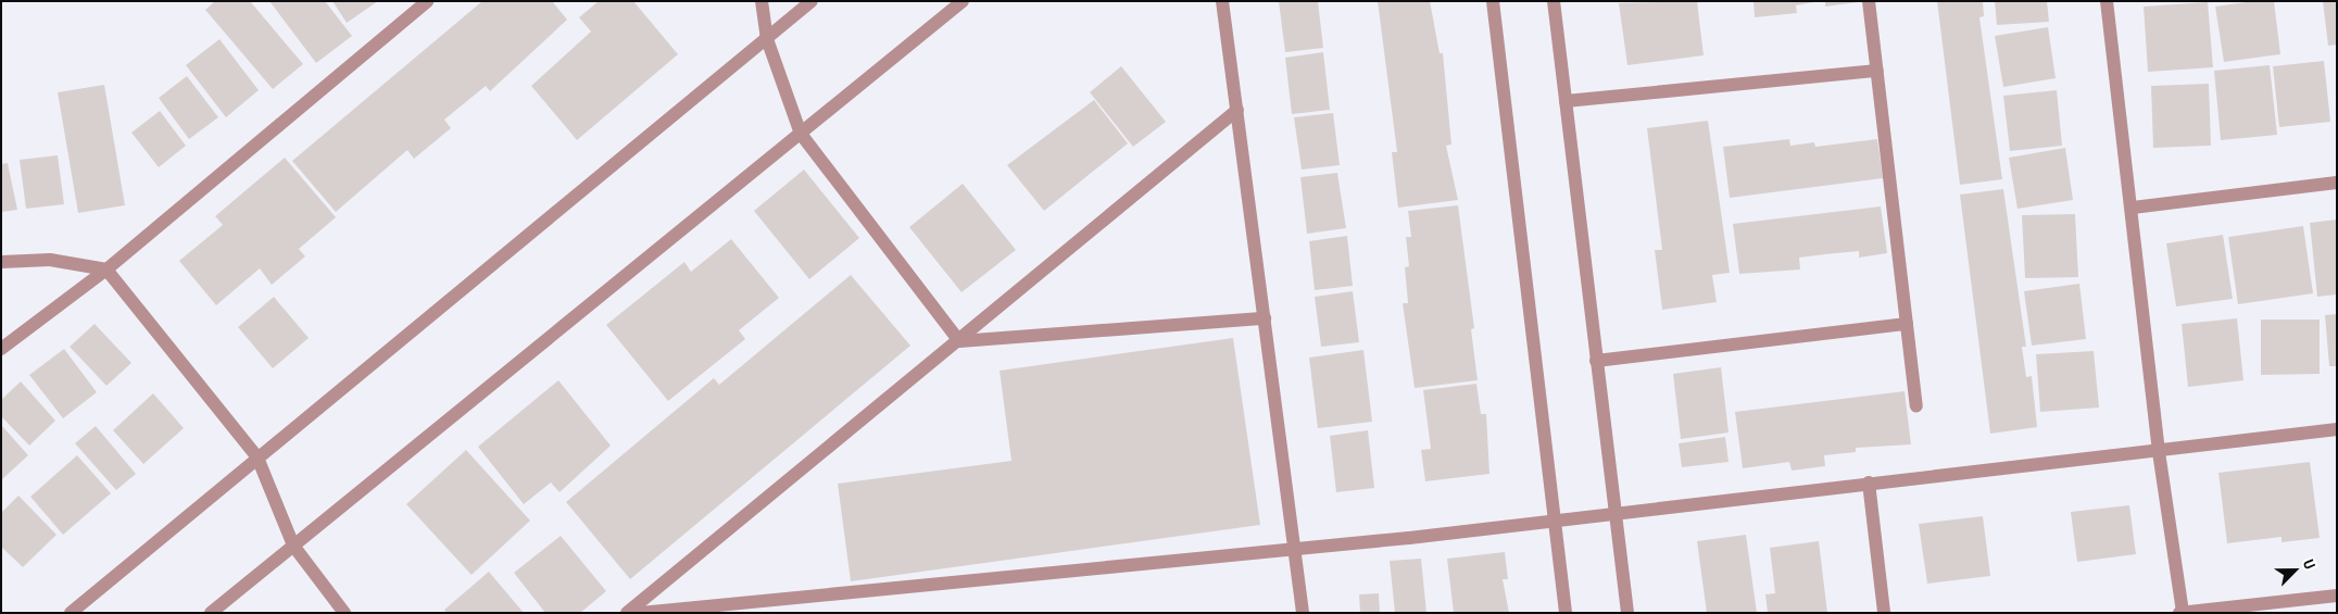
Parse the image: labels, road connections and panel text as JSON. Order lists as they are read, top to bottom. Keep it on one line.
{"north":"top right"}
